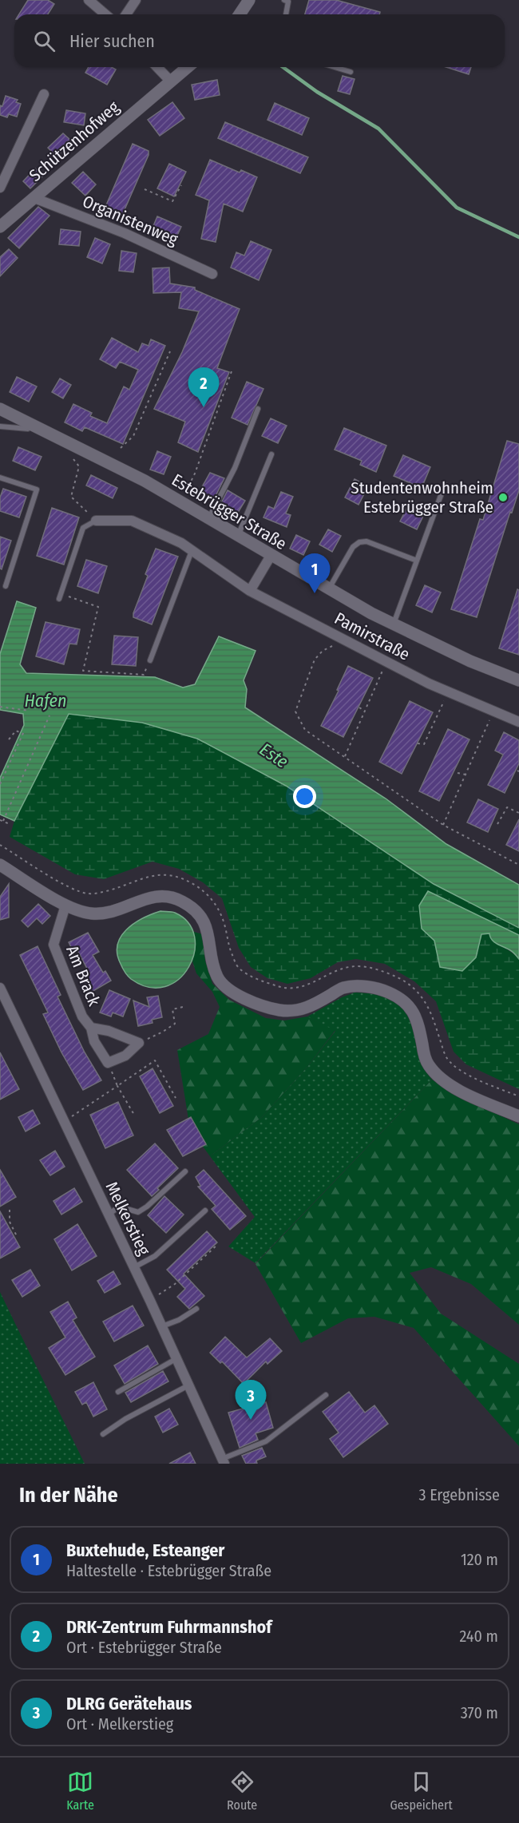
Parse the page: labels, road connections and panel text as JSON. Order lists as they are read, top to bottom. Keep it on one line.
{"streets":{"street":["Schützenhofweg","Organistenweg","Estebrügger Straße","Pamirstraße","Am Brack","Melkerstieg"]},"crossings":[["Schützenhofweg","Organistenweg"]],"water":["Hafen","Este"],"places":["Studentenwohnheim Estebrügger Straße"],"page":{"search":"Hier suchen","pins":["2","1","3"],"heading":["In der Nähe","3 Ergebnisse"],"list":[{"mark":"1","name":"Buxtehude, Esteanger","note":"Haltestelle · Estebrügger Straße","value":"120 m"},{"mark":"2","name":"DRK-Zentrum Fuhrmannshof","note":"Ort · Estebrügger Straße","value":"240 m"},{"mark":"3","name":"DLRG Gerätehaus","note":"Ort · Melkerstieg","value":"370 m"}],"nav":["Karte","Route","Gespeichert"]}}
